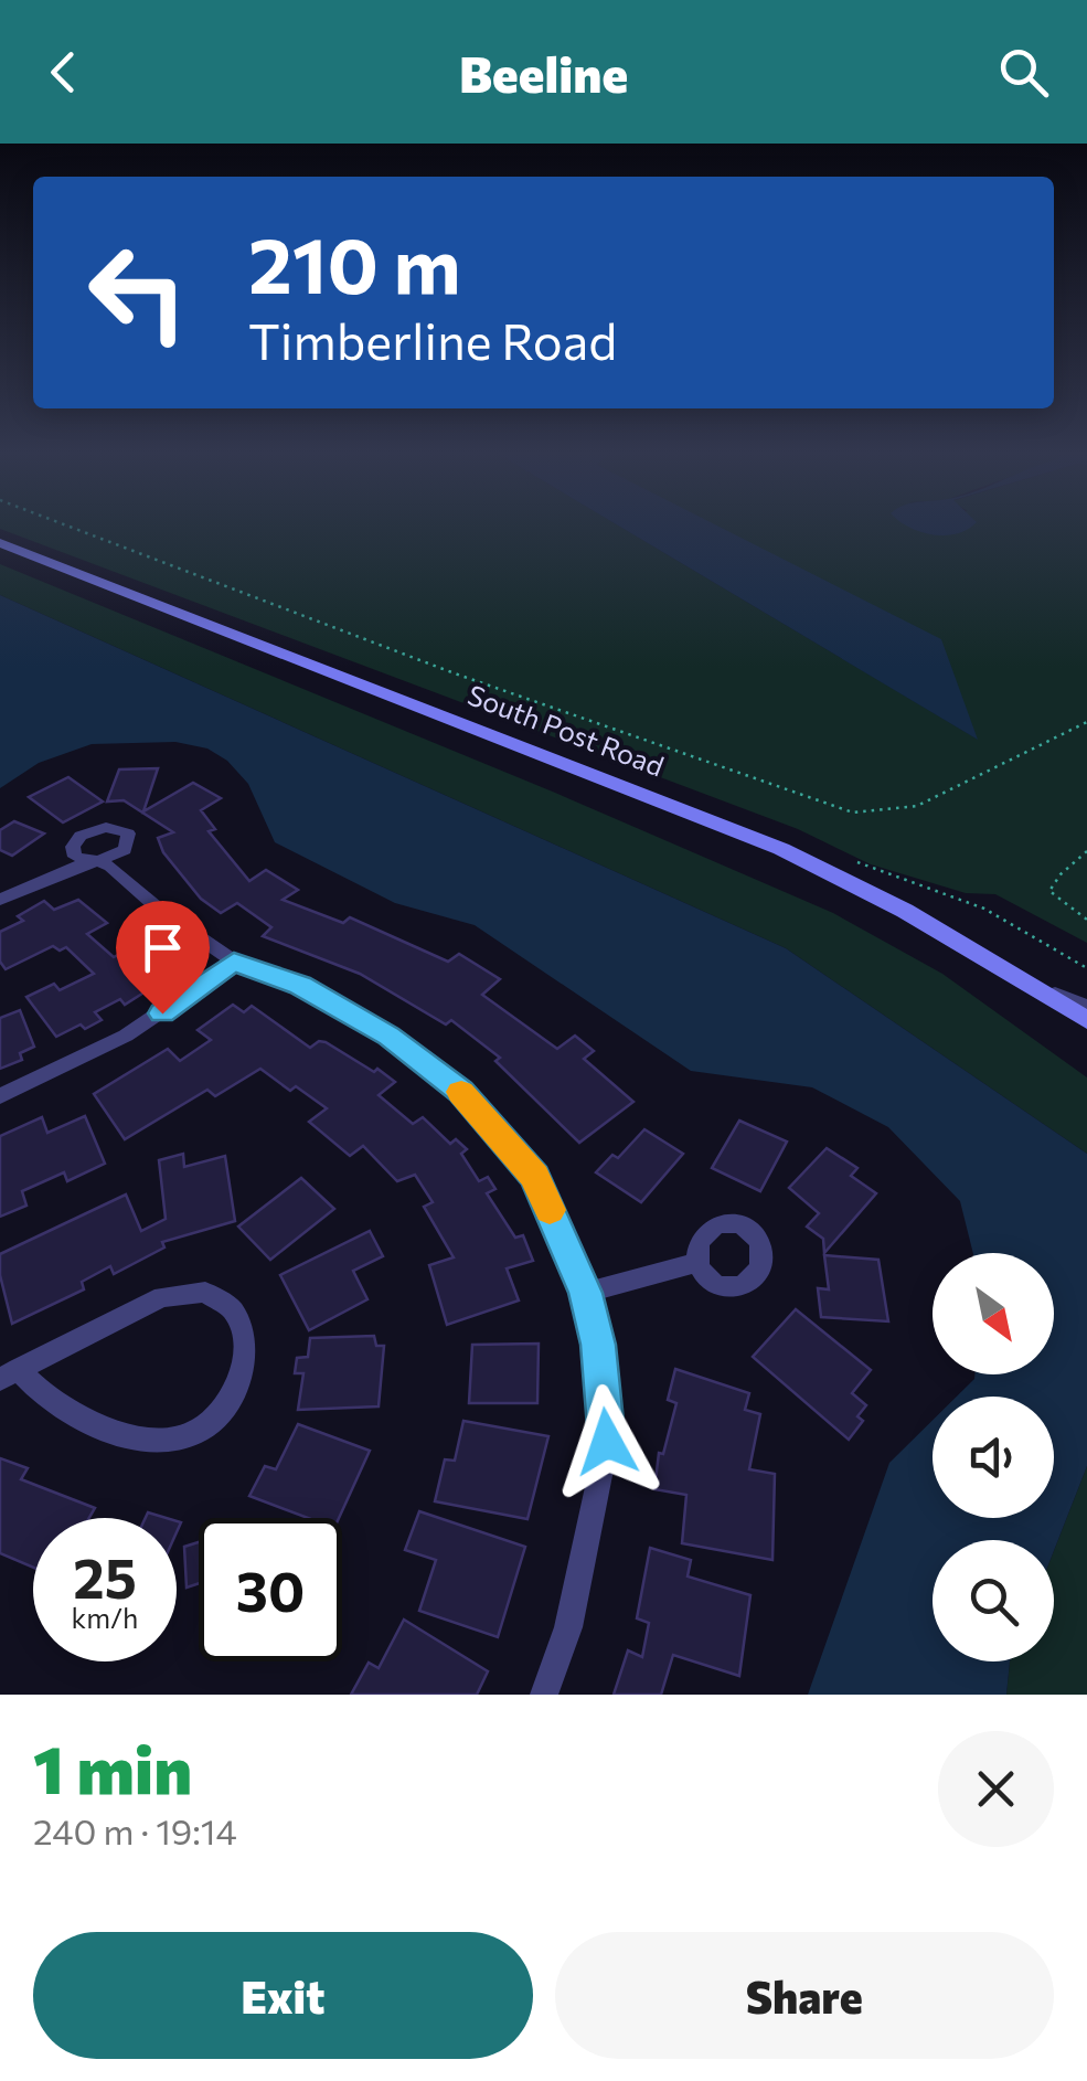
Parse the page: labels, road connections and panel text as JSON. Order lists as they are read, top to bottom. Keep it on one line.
{"streets":{"street":["South Post Road"]},"north":"bottom right","page":{"header":"Beeline","turn":["210 m","Timberline Road"],"speed":"25 km/h","limit":"30","heading":["1 min","240 m · 19:14"],"buttons":["Exit","Share"]}}
